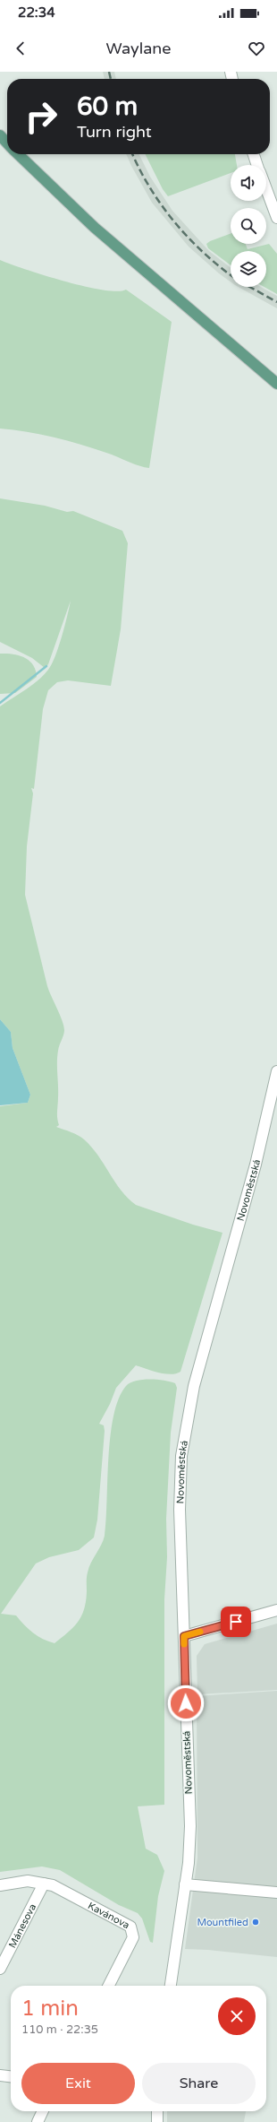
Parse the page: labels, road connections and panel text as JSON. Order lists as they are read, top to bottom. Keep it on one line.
{"streets":{"street":["Novoměstská","Kavánova","Mánesova"]},"crossings":[["Kavánova","Mánesova"]],"places":["Mountfiled"],"page":{"status":"22:34","header":"Waylane","turn":["60 m","Turn right"],"heading":["1 min","110 m · 22:35"],"buttons":["Exit","Share"]}}
